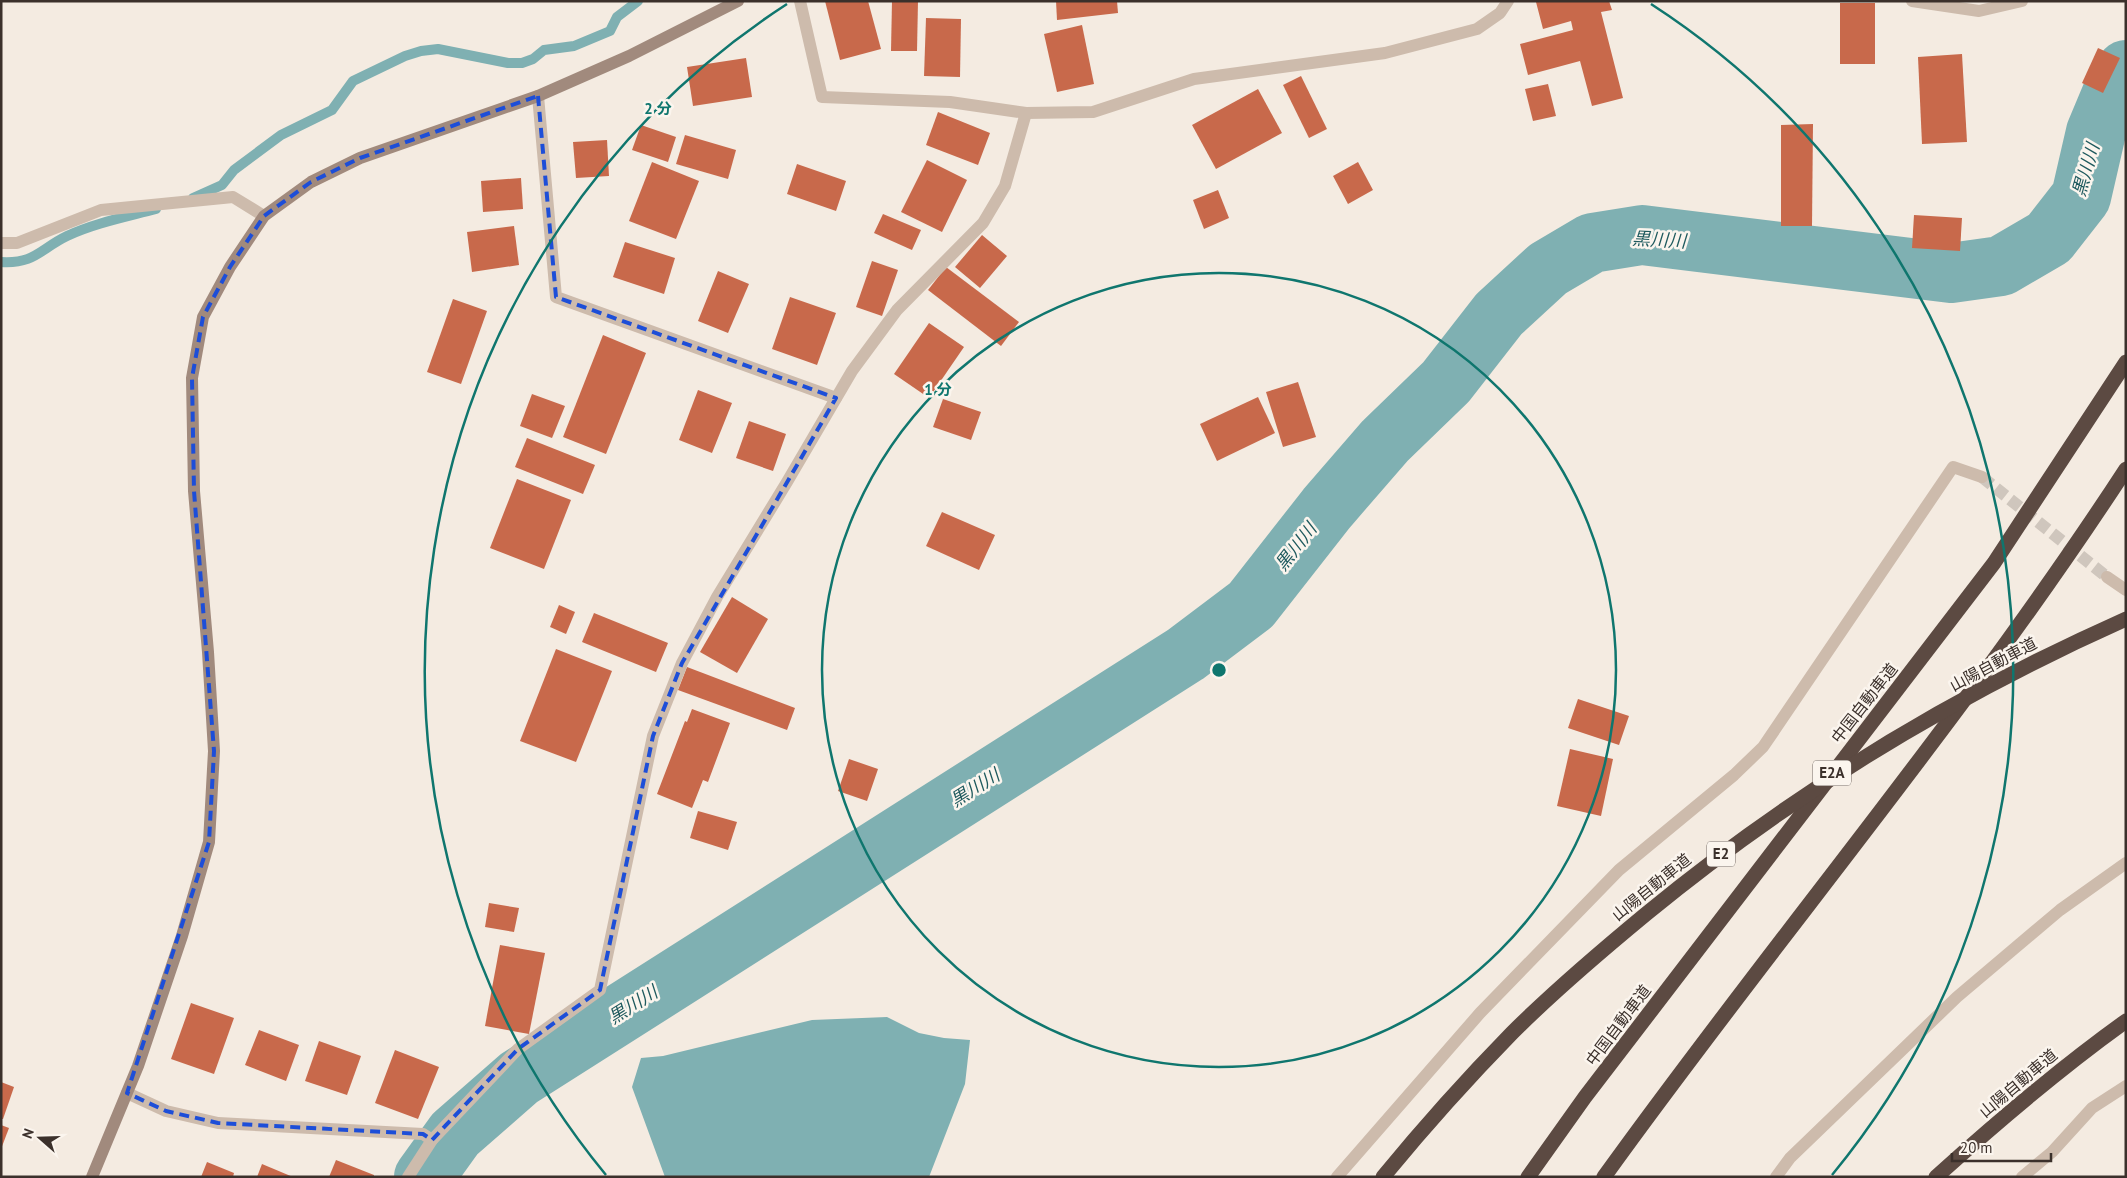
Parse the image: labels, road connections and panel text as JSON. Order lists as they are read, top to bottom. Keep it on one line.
{"streets":{"highway":["山陽自動車道","中国自動車道","E2A","E2"]},"water":["黒川川"],"scale_bar":"20 m","north":"left","rings":["2 分","1 分"]}
